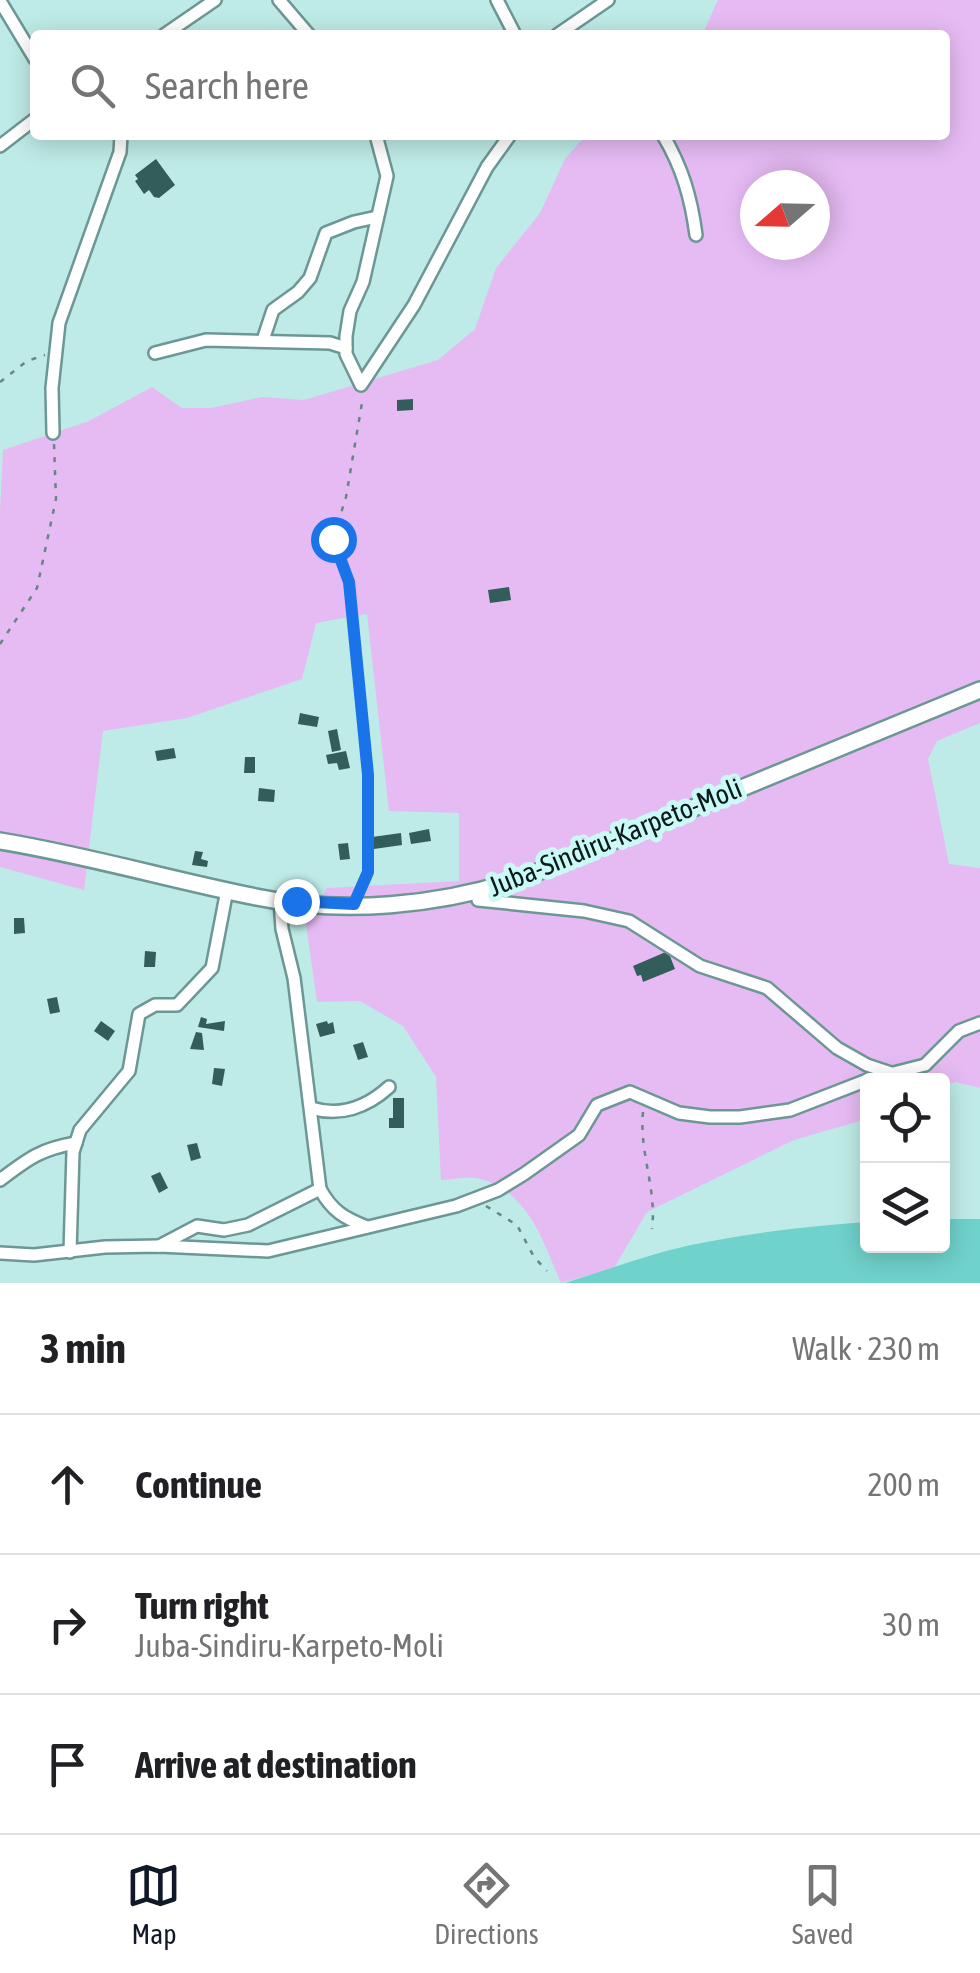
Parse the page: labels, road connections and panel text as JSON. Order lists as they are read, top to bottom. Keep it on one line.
{"streets":{"main road":["Juba-Sindiru-Karpeto-Moli"]},"north":"left","page":{"search":"Search here","heading":["3 min","Walk · 230 m"],"list":[["Continue","200 m"],["Turn right","Juba-Sindiru-Karpeto-Moli","30 m"],"Arrive at destination"],"nav":["Map","Directions","Saved"]}}
